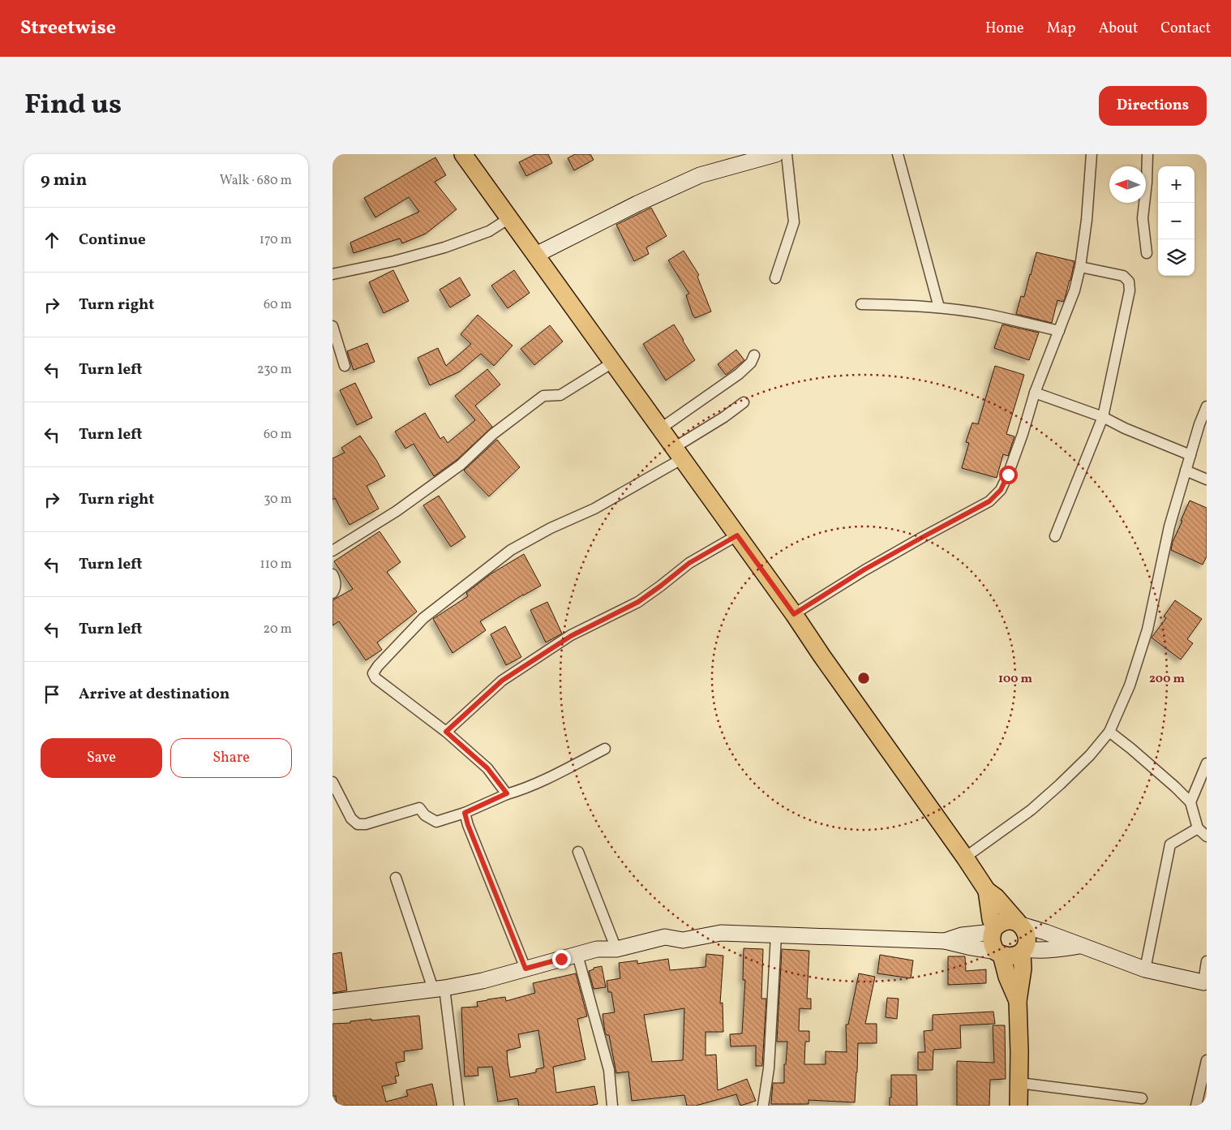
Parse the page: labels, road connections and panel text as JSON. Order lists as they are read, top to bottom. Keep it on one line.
{"north":"left","page":{"header":"Streetwise","nav":["Home","Map","About","Contact"],"title":"Find us","buttons":["Directions",["Save","Share"]],"heading":["9 min","Walk · 680 m"],"map_buttons":["+","−"],"list":[["Continue","170 m"],["Turn right","60 m"],["Turn left","230 m"],["Turn left","60 m"],["Turn right","30 m"],["Turn left","110 m"],["Turn left","20 m"],"Arrive at destination"]},"rings":["100 m","200 m"]}
